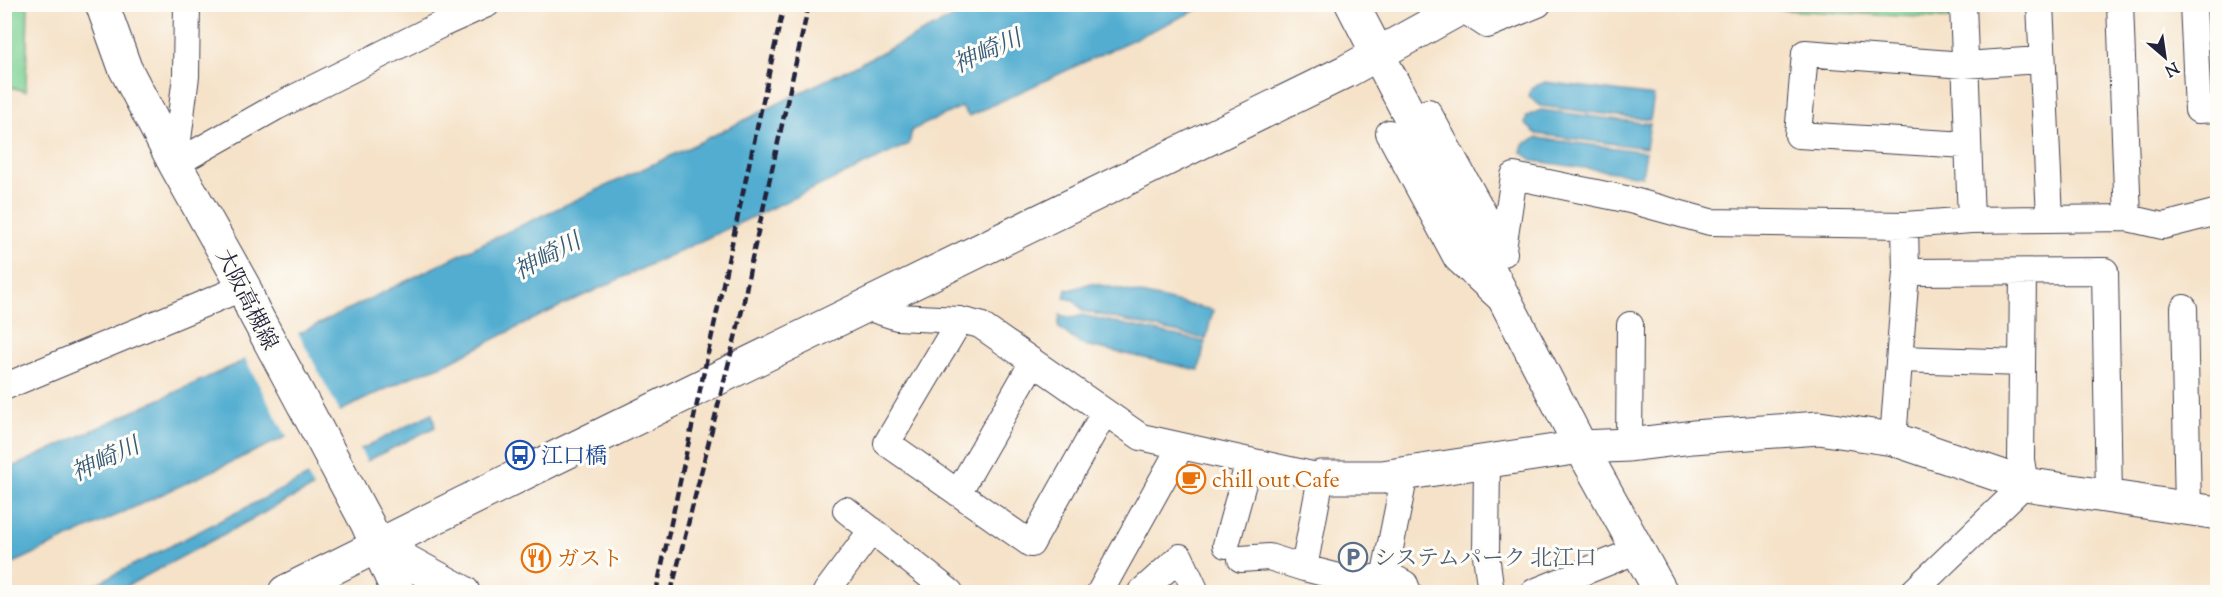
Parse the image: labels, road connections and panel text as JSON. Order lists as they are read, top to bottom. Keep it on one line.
{"streets":{"street":["大阪高槻線"]},"water":["神崎川"],"places":{"bus stop":["江口橋"],"cafe":["chill out Cafe"],"parking":["システムパーク 北江口"],"restaurant":["ガスト"]},"north":"bottom right"}
